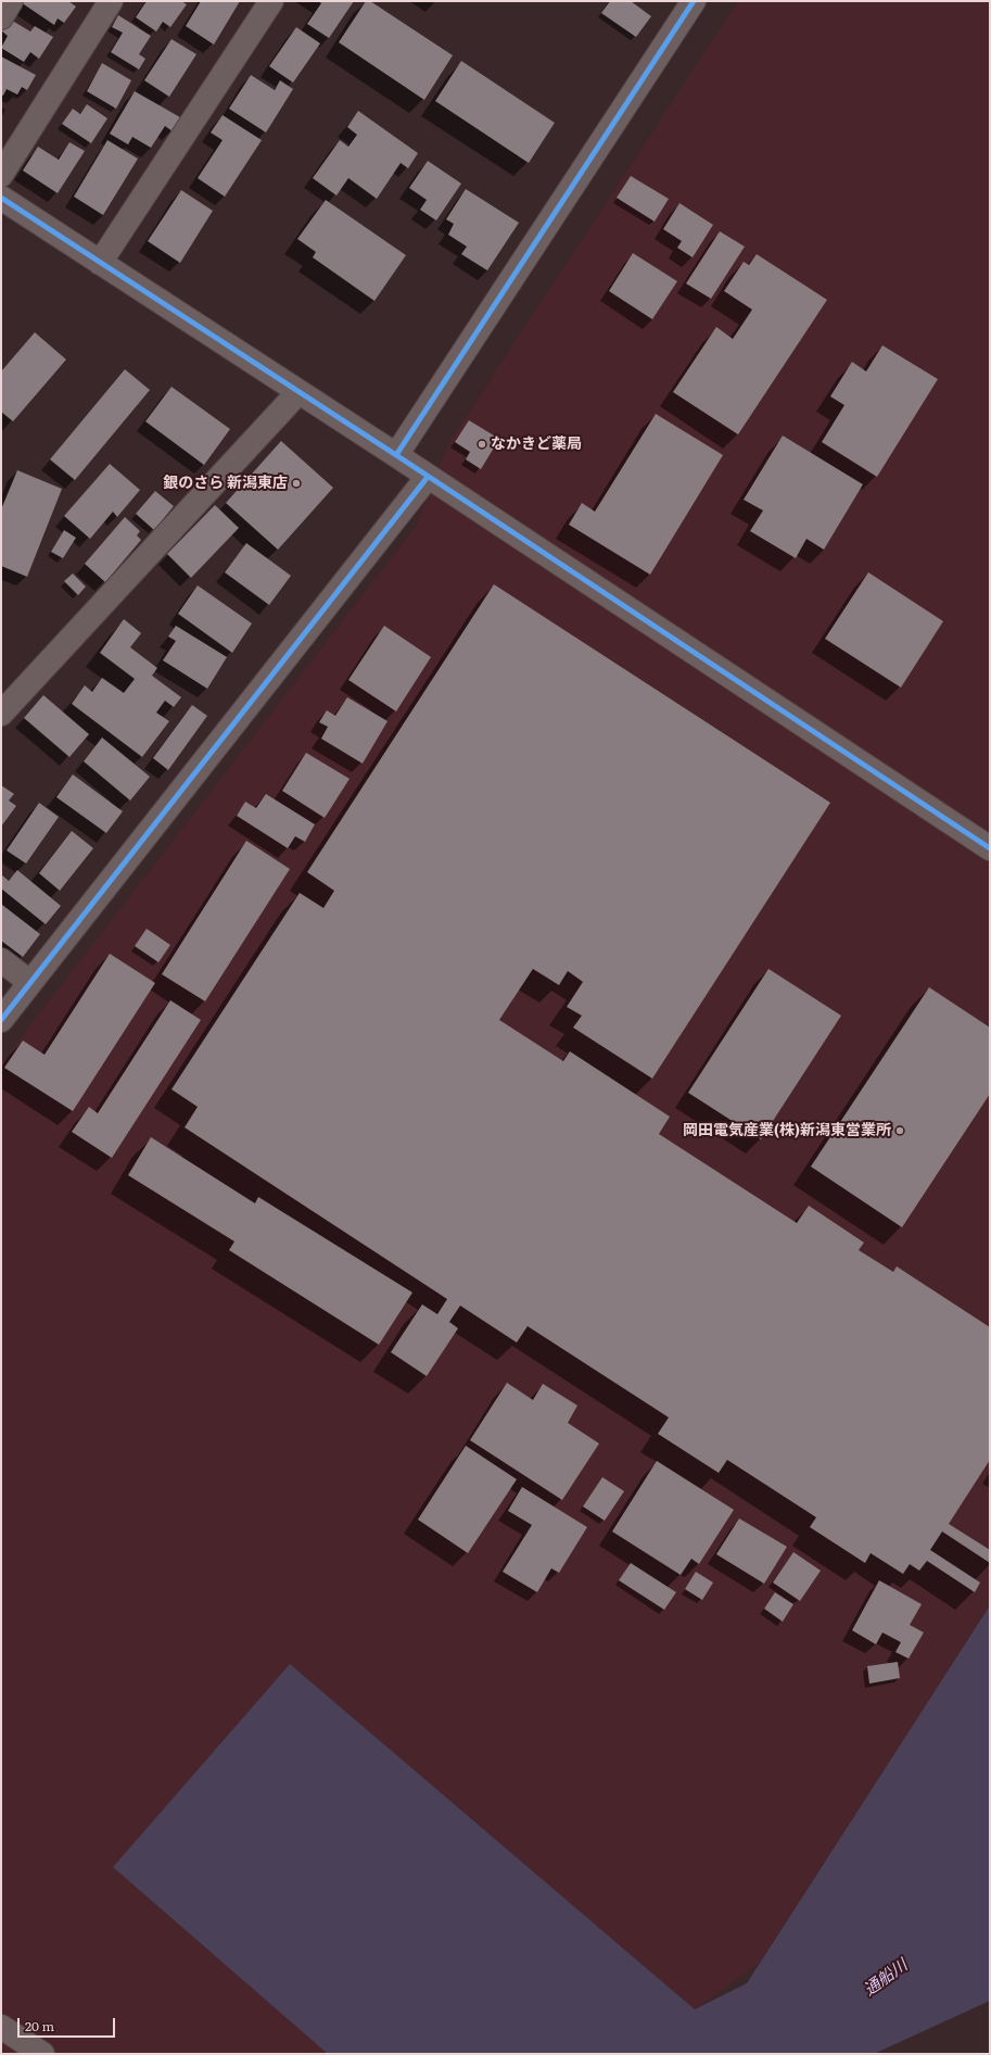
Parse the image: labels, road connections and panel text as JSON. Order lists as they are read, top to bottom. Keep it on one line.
{"water":["通船川"],"places":["なかきど薬局","銀のさら 新潟東店","岡田電気産業(株)新潟東営業所"],"scale_bar":"20 m"}
